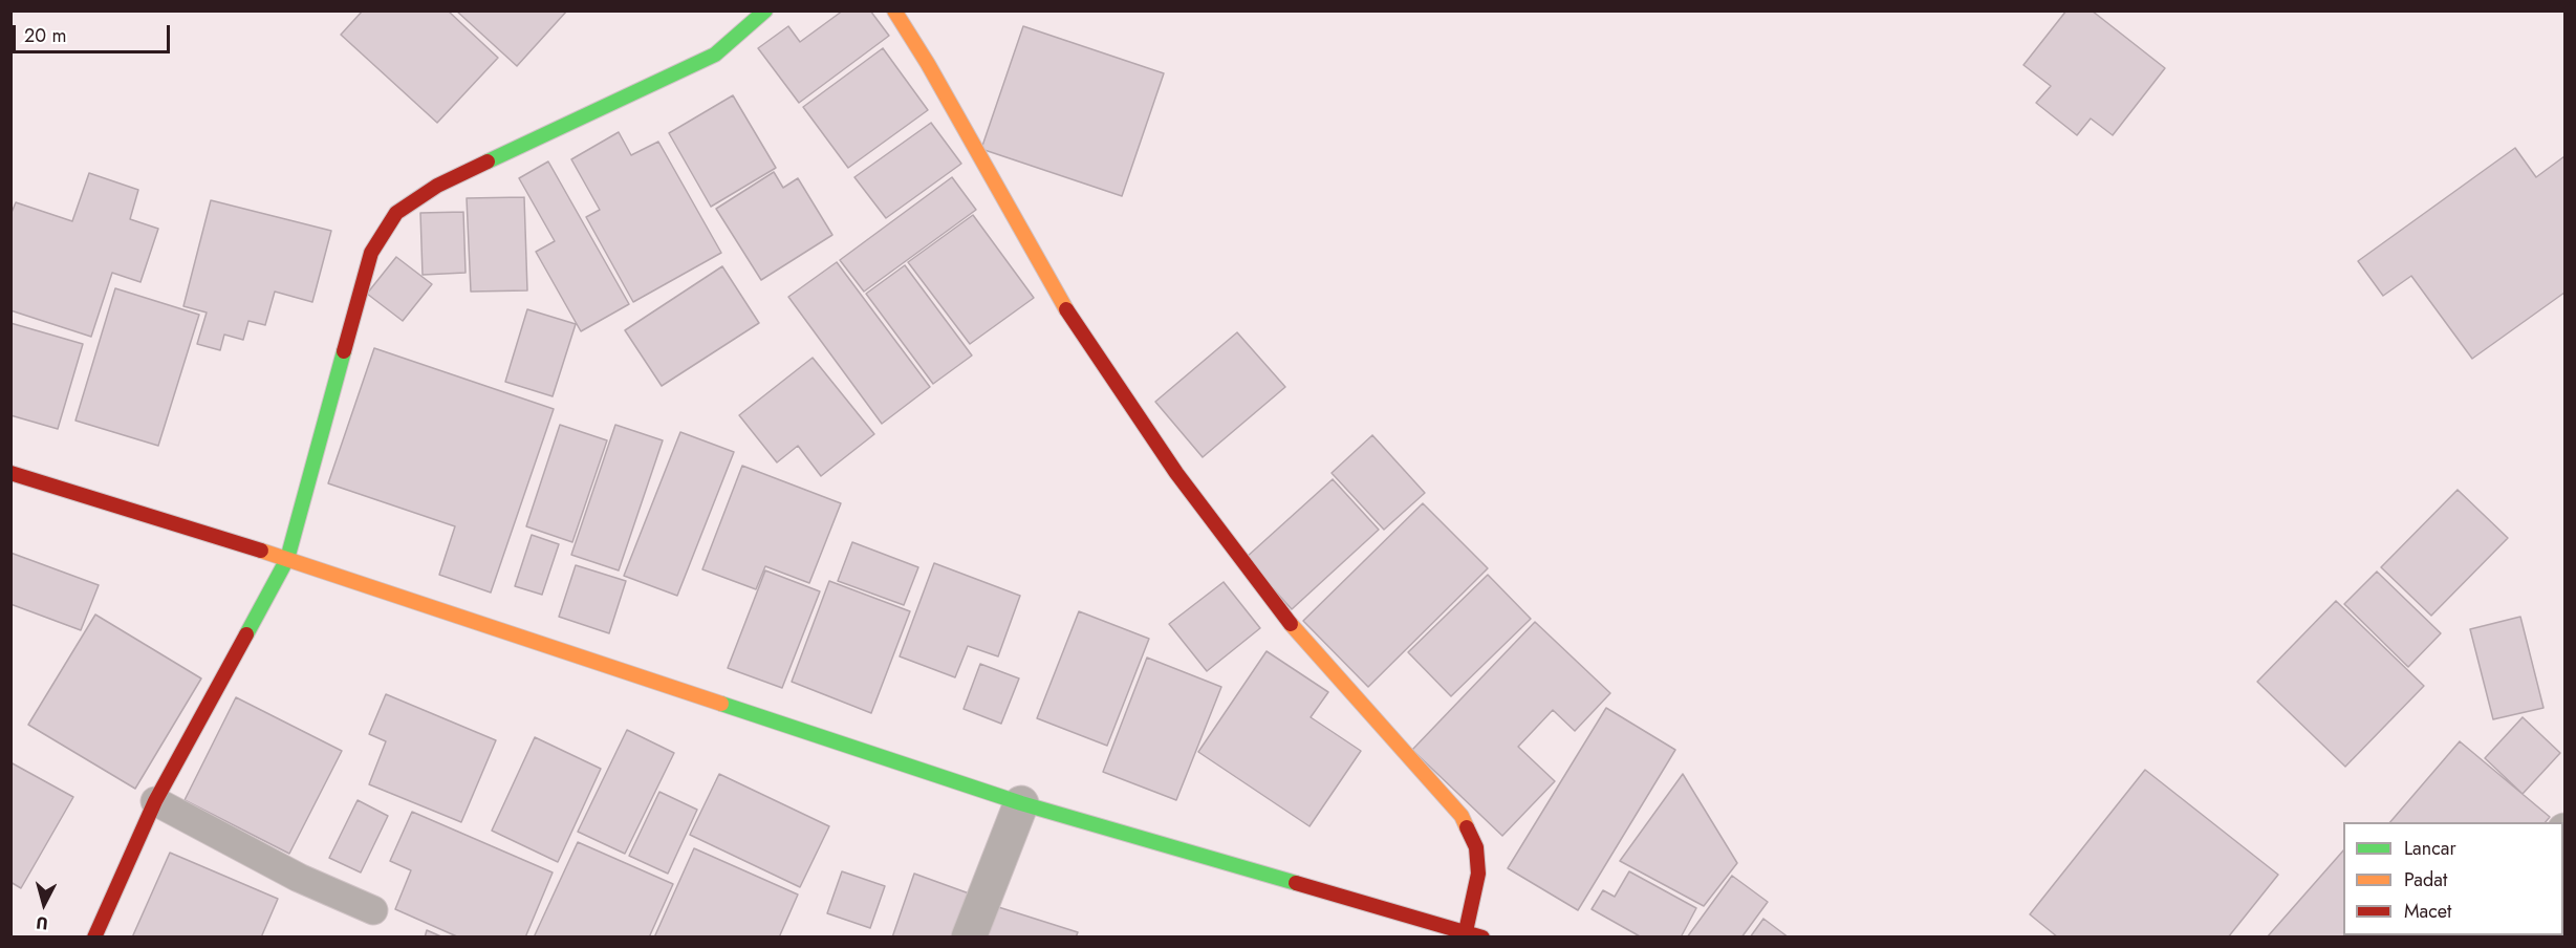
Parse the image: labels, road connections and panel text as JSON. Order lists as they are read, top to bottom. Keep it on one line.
{"legend":["Lancar","Padat","Macet"],"scale_bar":"20 m","north":"bottom"}
